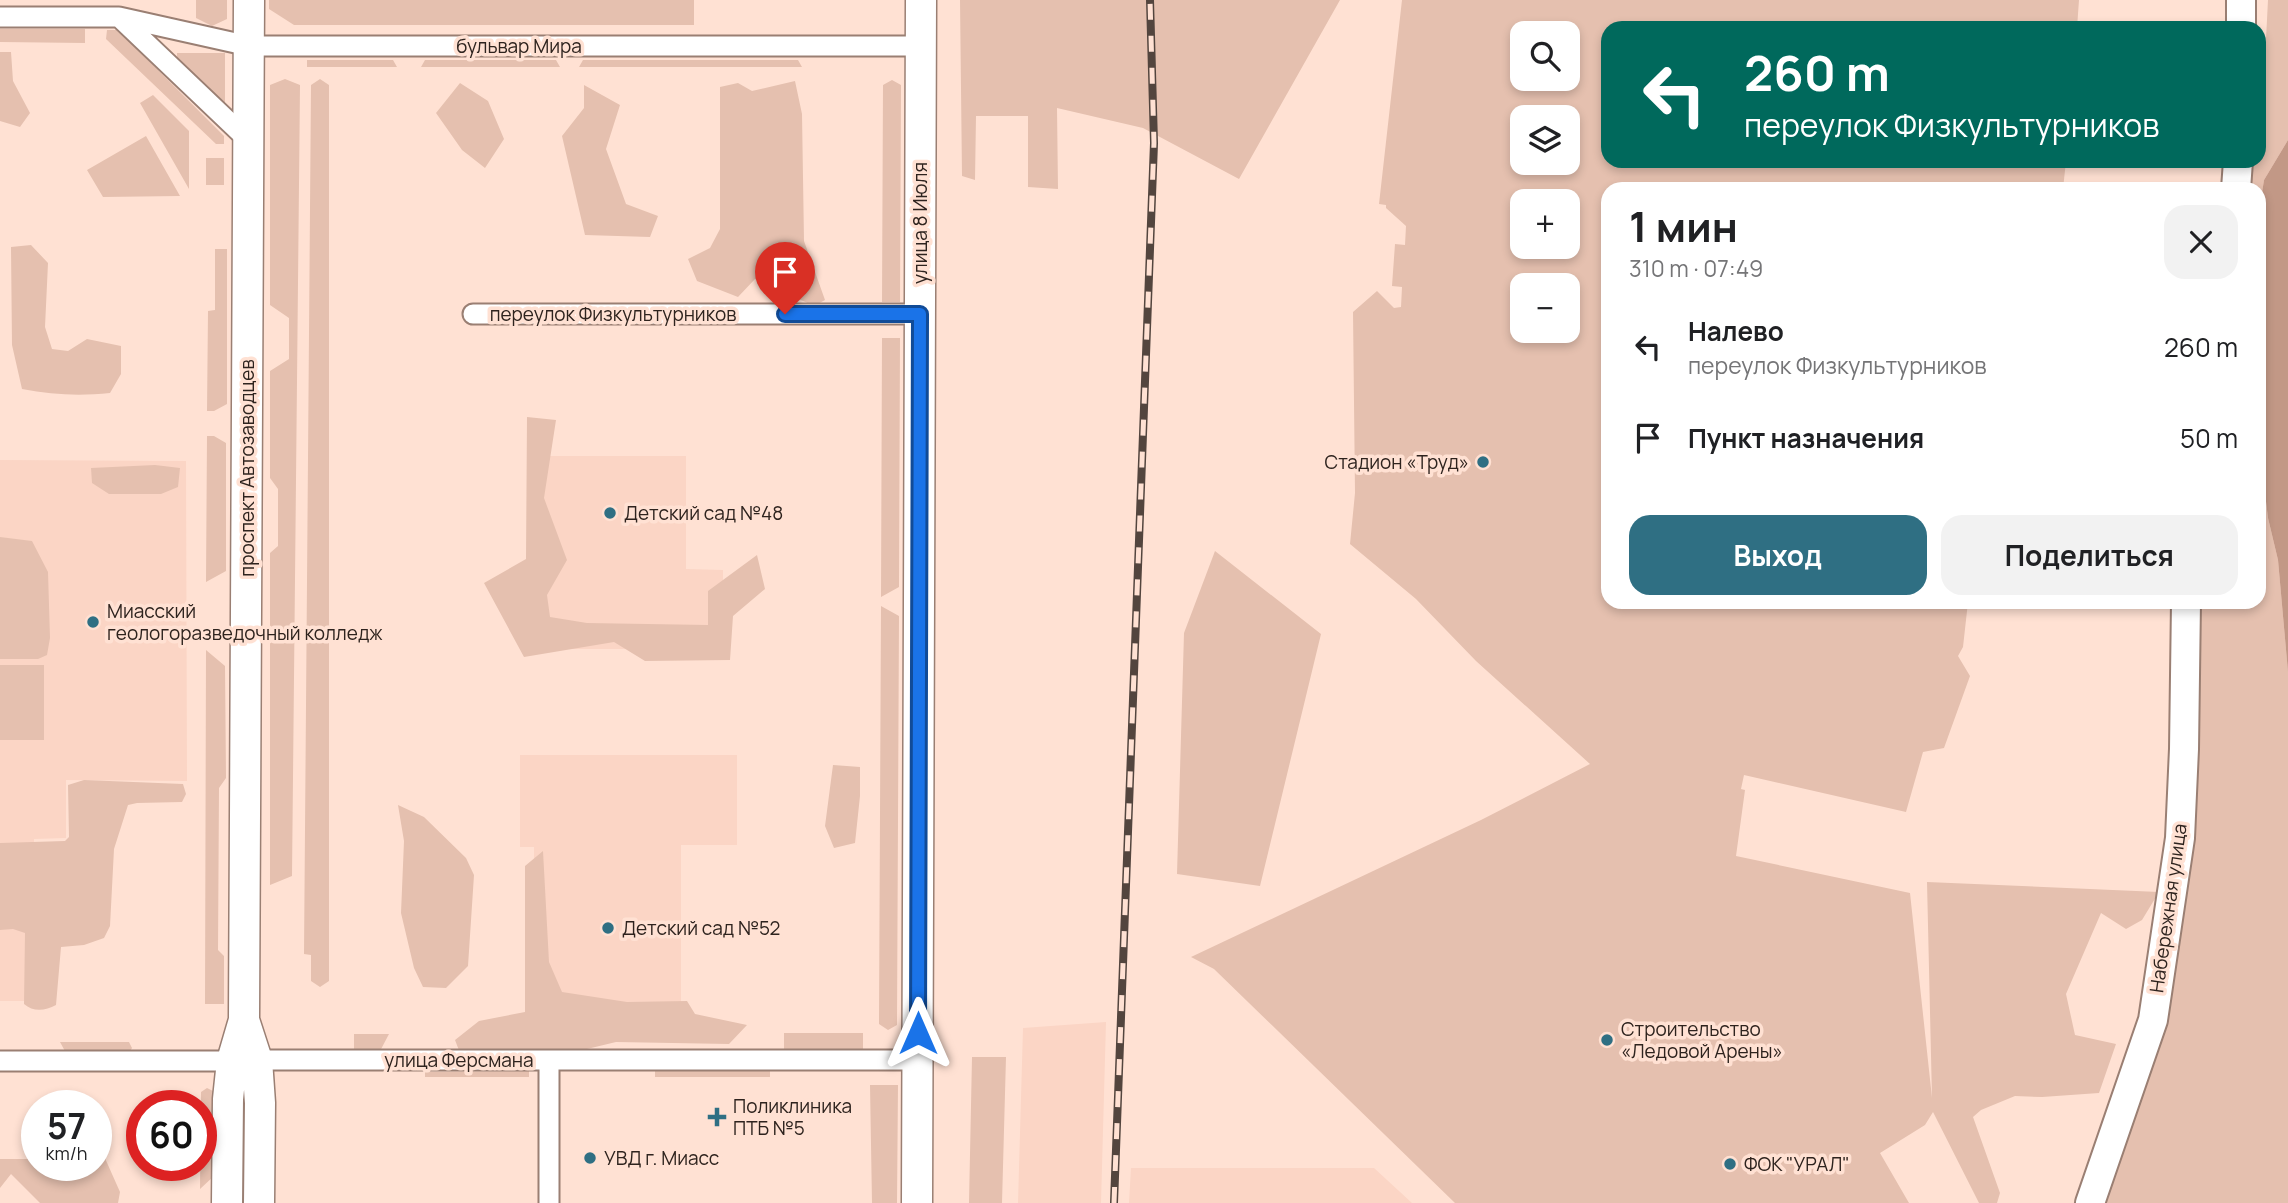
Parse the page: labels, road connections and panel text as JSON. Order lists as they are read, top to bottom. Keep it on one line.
{"streets":{"main road":["улица 8 Июля","проспект Автозаводцев"],"street":["бульвар Мира","переулок Физкультурников","Набережная улица","улица Ферсмана"]},"crossings":[["бульвар Мира","улица 8 Июля"],["бульвар Мира","проспект Автозаводцев"],["улица 8 Июля","переулок Физкультурников"],["улица 8 Июля","улица Ферсмана"],["проспект Автозаводцев","улица Ферсмана"]],"places":{"other":["Стадион «Труд»","Детский сад №48","Миасский геологоразведочный колледж","Детский сад №52","Строительство «Ледовой Арены»","УВД г. Миасс","ФОК \"УРАЛ\""],"health":["Поликлиника ПТБ №5"]},"page":{"map_buttons":["+","−"],"turn":["260 m","переулок Физкультурников"],"heading":["1 мин","310 m · 07:49"],"list":[{"name":"Налево","note":"переулок Физкультурников","value":"260 m"},{"name":"Пункт назначения","value":"50 m"}],"buttons":["Выход","Поделиться"],"speed":"57 km/h","limit":"60"}}
